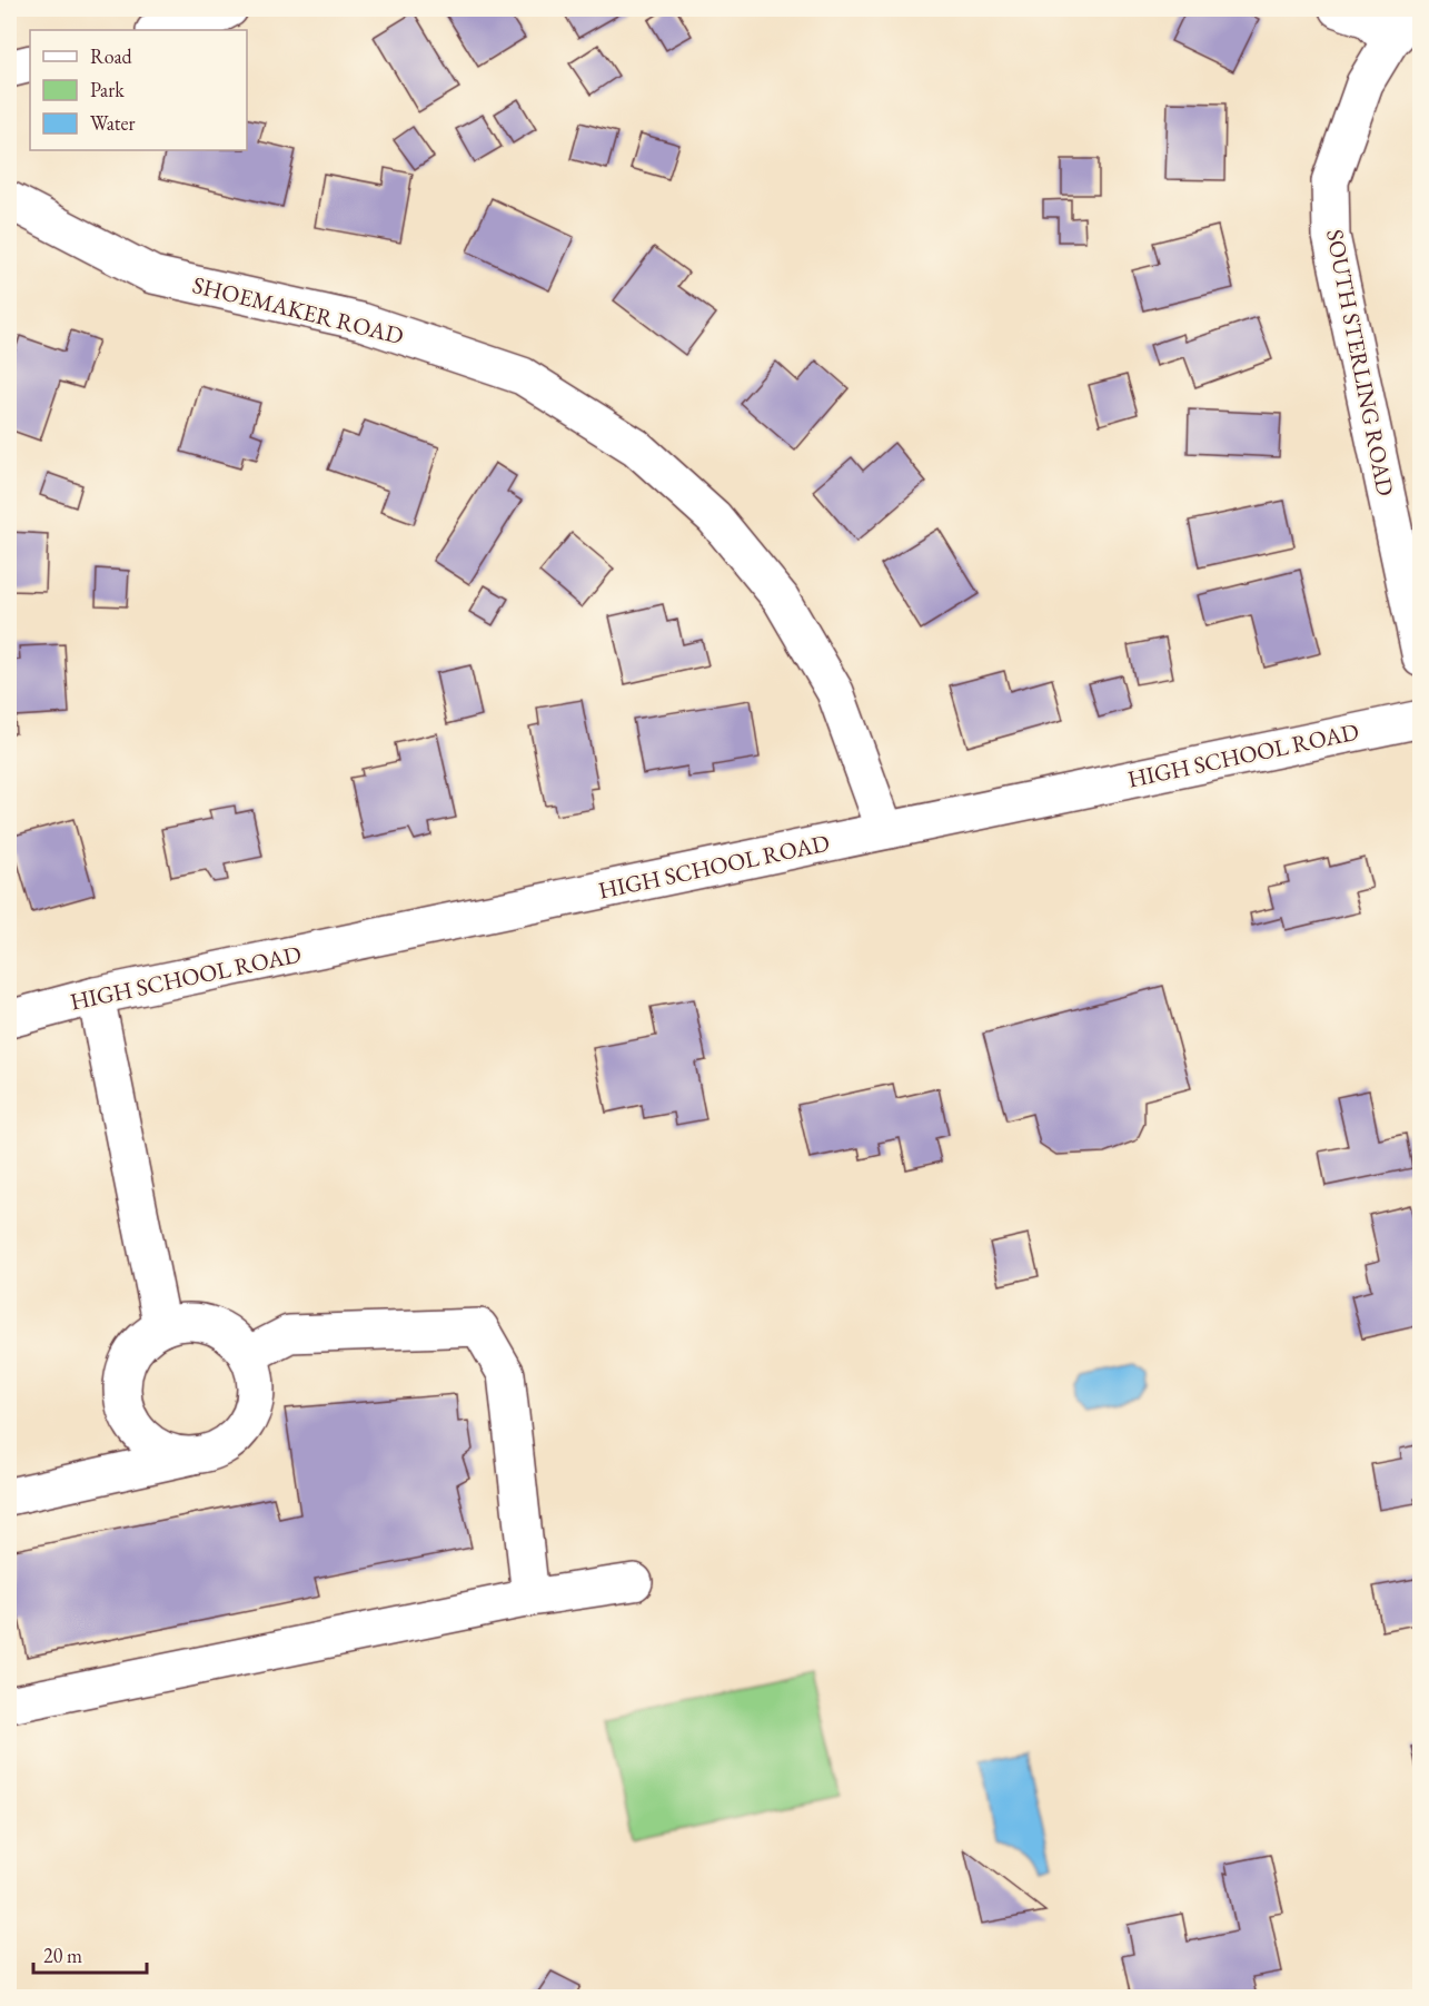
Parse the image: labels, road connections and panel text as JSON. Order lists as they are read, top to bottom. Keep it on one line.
{"streets":{"street":["SHOEMAKER ROAD","SOUTH STERLING ROAD","HIGH SCHOOL ROAD"]},"crossings":[["SHOEMAKER ROAD","HIGH SCHOOL ROAD"]],"legend":["Road","Park","Water"],"scale_bar":"20 m"}
